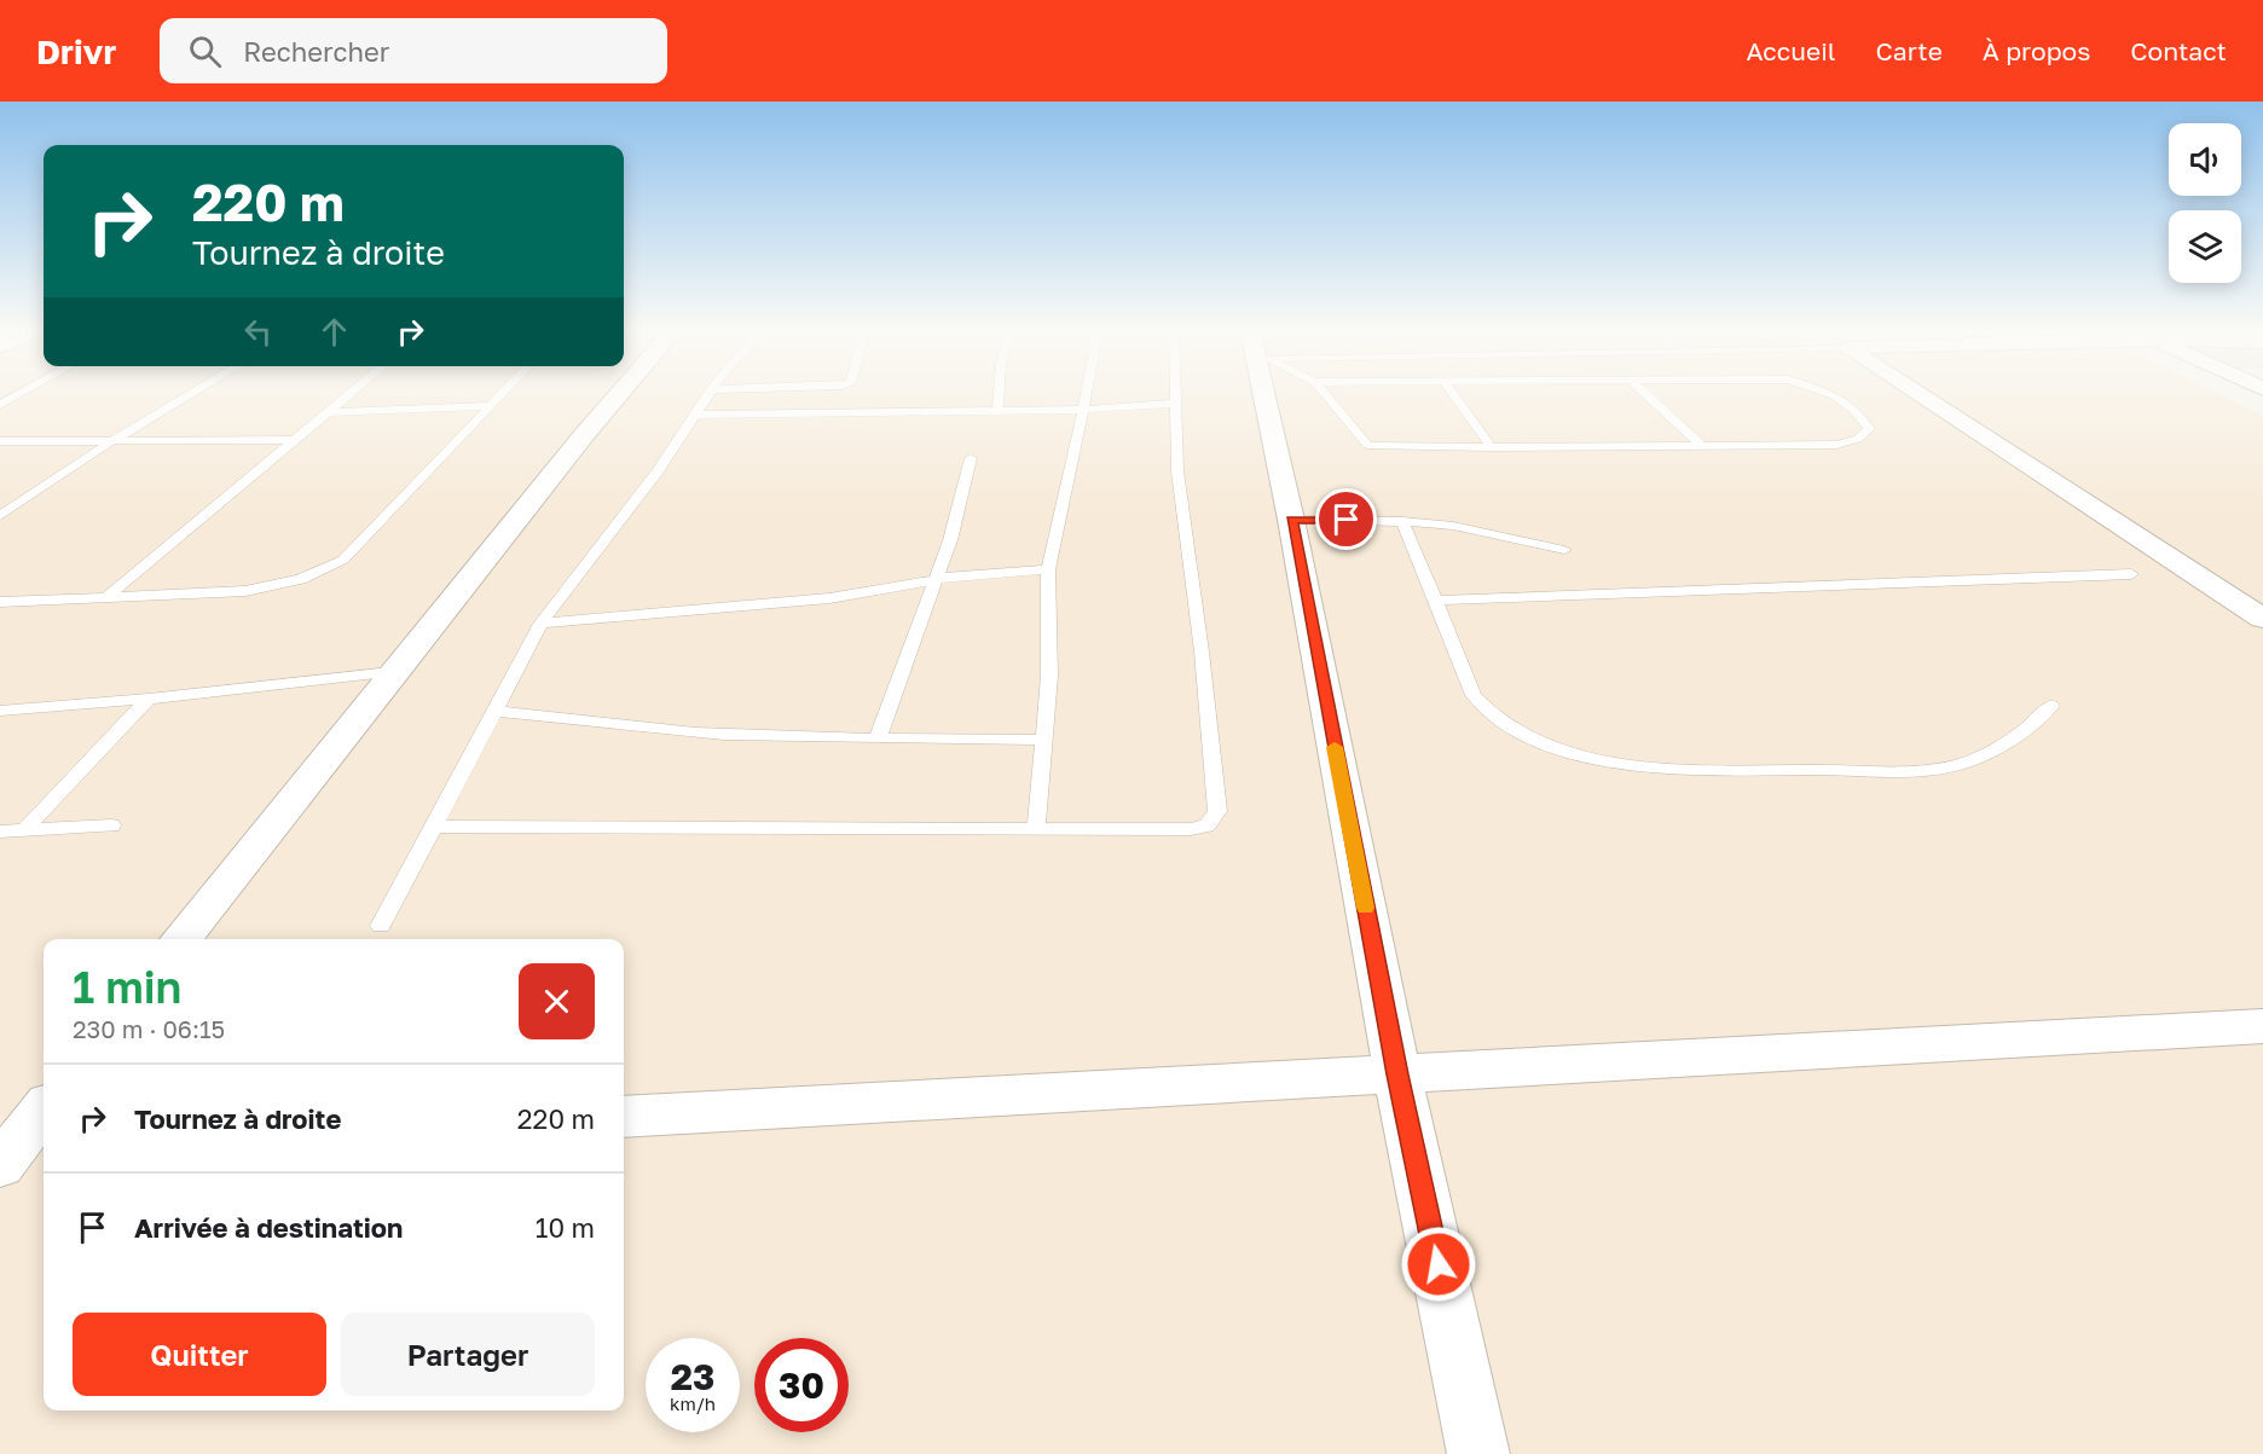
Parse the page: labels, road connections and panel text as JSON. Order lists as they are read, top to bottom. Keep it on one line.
{"page":{"header":"Drivr","search":"Rechercher","nav":["Accueil","Carte","À propos","Contact"],"turn":["220 m","Tournez à droite"],"heading":["1 min","230 m · 06:15"],"list":[{"name":"Tournez à droite","value":"220 m"},{"name":"Arrivée à destination","value":"10 m"}],"buttons":["Quitter","Partager"],"speed":"23 km/h","limit":"30"}}
